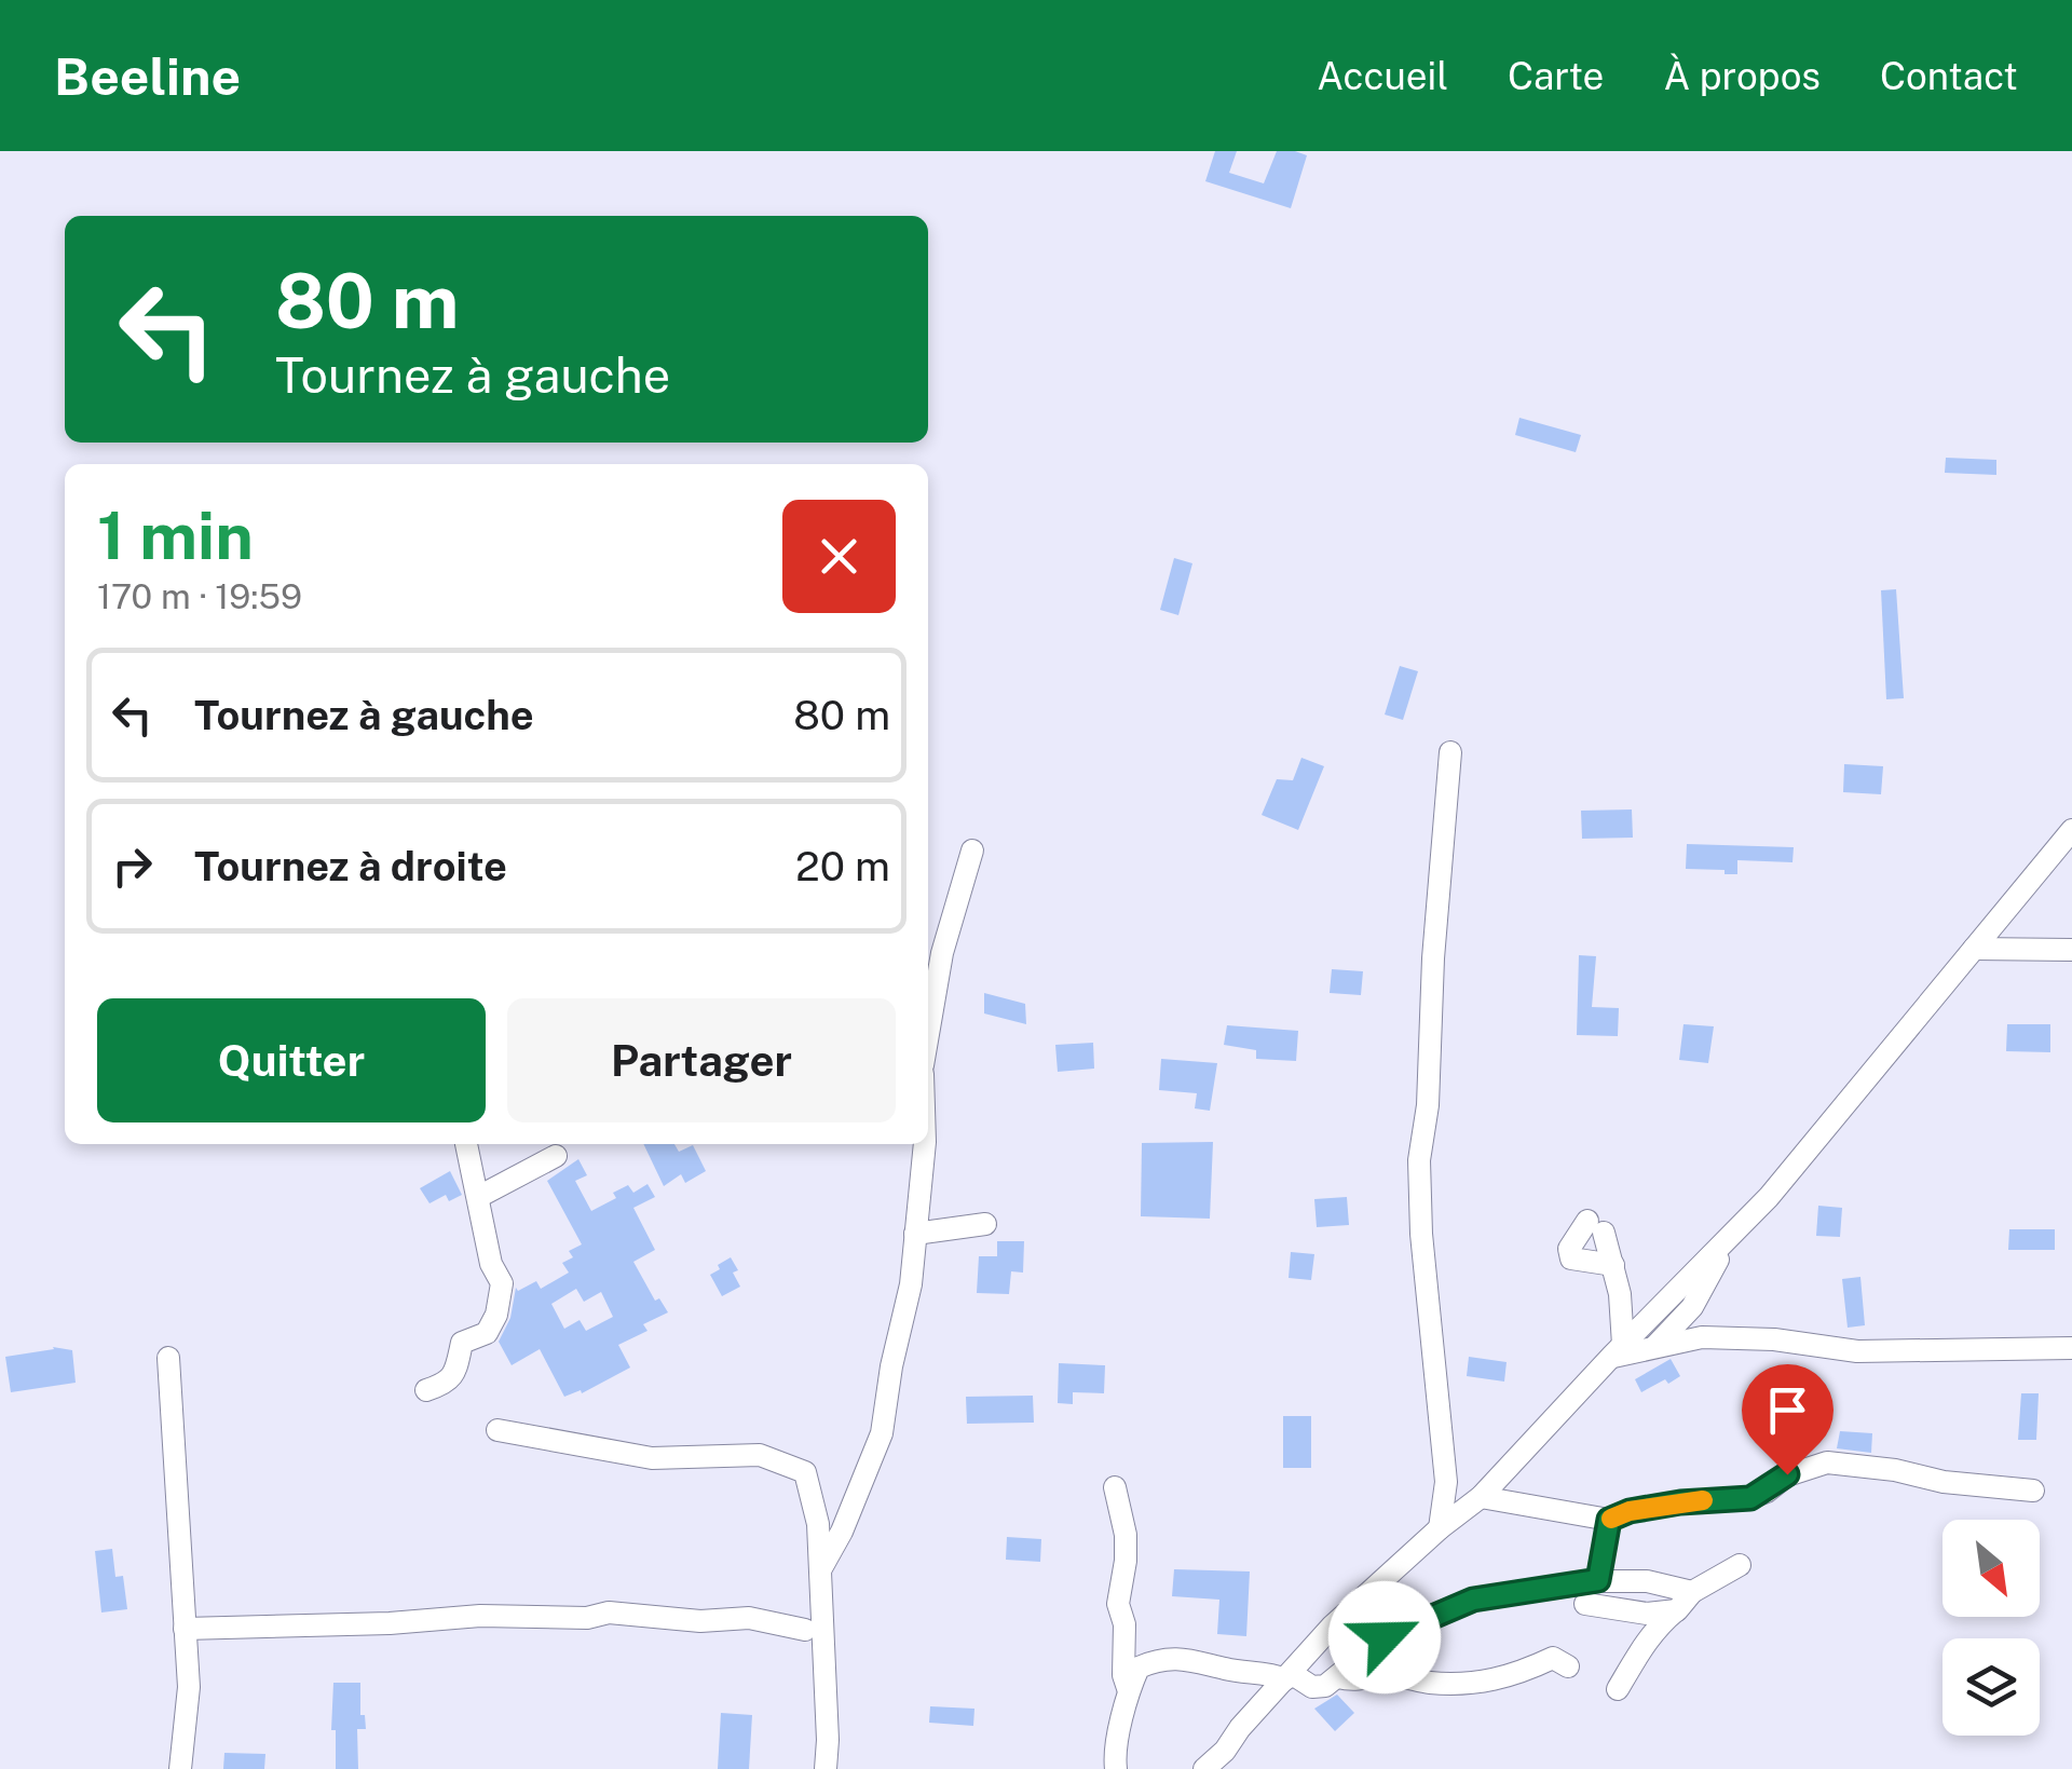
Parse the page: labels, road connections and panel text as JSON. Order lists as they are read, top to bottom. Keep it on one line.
{"north":"bottom right","page":{"header":"Beeline","nav":["Accueil","Carte","À propos","Contact"],"turn":["80 m","Tournez à gauche"],"heading":["1 min","170 m · 19:59"],"list":[{"name":"Tournez à gauche","value":"80 m"},{"name":"Tournez à droite","value":"20 m"}],"buttons":["Quitter","Partager"]}}
